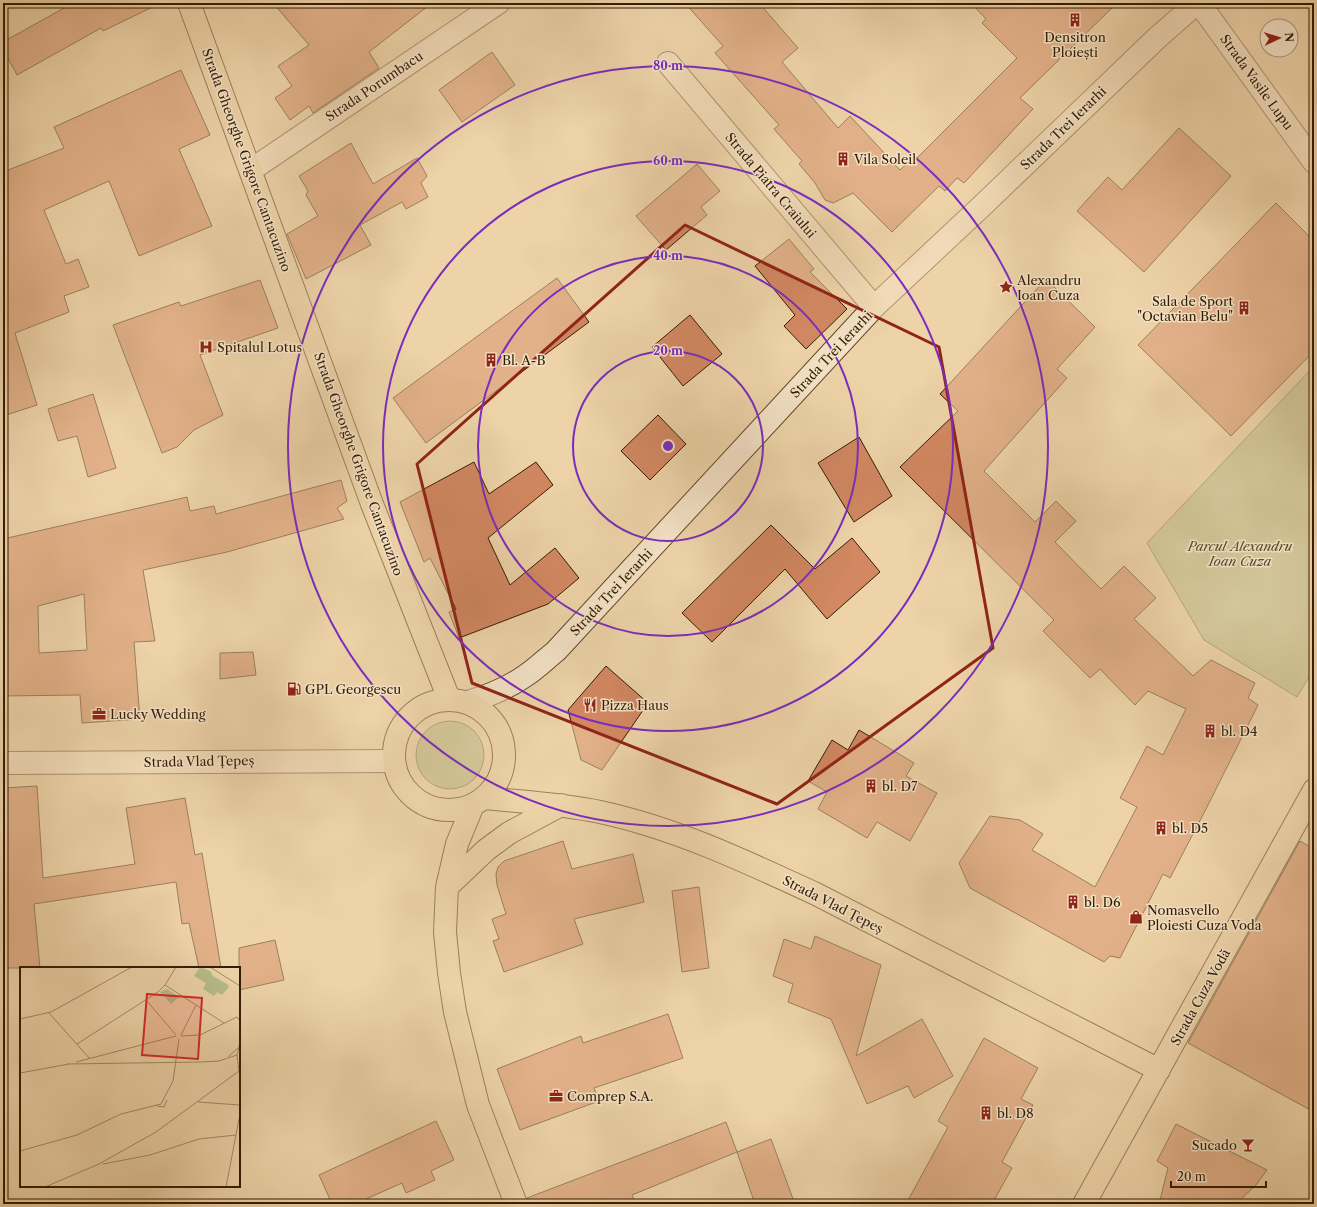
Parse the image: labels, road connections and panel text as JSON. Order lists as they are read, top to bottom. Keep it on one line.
{"streets":{"main road":["Strada Gheorghe Grigore Cantacuzino","Strada Vlad Țepeș","Strada Cuza Vodă"],"street":["Strada Vasile Lupu","Strada Porumbacu","Strada Trei Ierarhi","Strada Piatra Craiului"]},"crossings":[["Strada Vasile Lupu","Strada Trei Ierarhi"],["Strada Porumbacu","Strada Gheorghe Grigore Cantacuzino"],["Strada Trei Ierarhi","Strada Gheorghe Grigore Cantacuzino"],["Strada Trei Ierarhi","Strada Piatra Craiului"],["Strada Trei Ierarhi","Strada Vlad Țepeș"],["Strada Gheorghe Grigore Cantacuzino","Strada Vlad Țepeș"],["Strada Vlad Țepeș","Strada Cuza Vodă"]],"parks":["Parcul Alexandru Ioan Cuza"],"places":{"building":["Densitron Ploiești","Vila Soleil","Sala de Sport \"Octavian Belu\"","Bl. A-B","bl. D4","bl. D7","bl. D5","bl. D6","bl. D8"],"place":["Alexandru Ioan Cuza"],"hospital":["Spitalul Lotus"],"fuel station":["GPL Georgescu"],"restaurant":["Pizza Haus"],"office":["Lucky Wedding","Comprep S.A."],"shop":["Nomasvello Ploiesti Cuza Voda"],"bar":["Sucado"]},"scale_bar":"20 m","north":"right","rings":["80 m","60 m","40 m","20 m"]}
